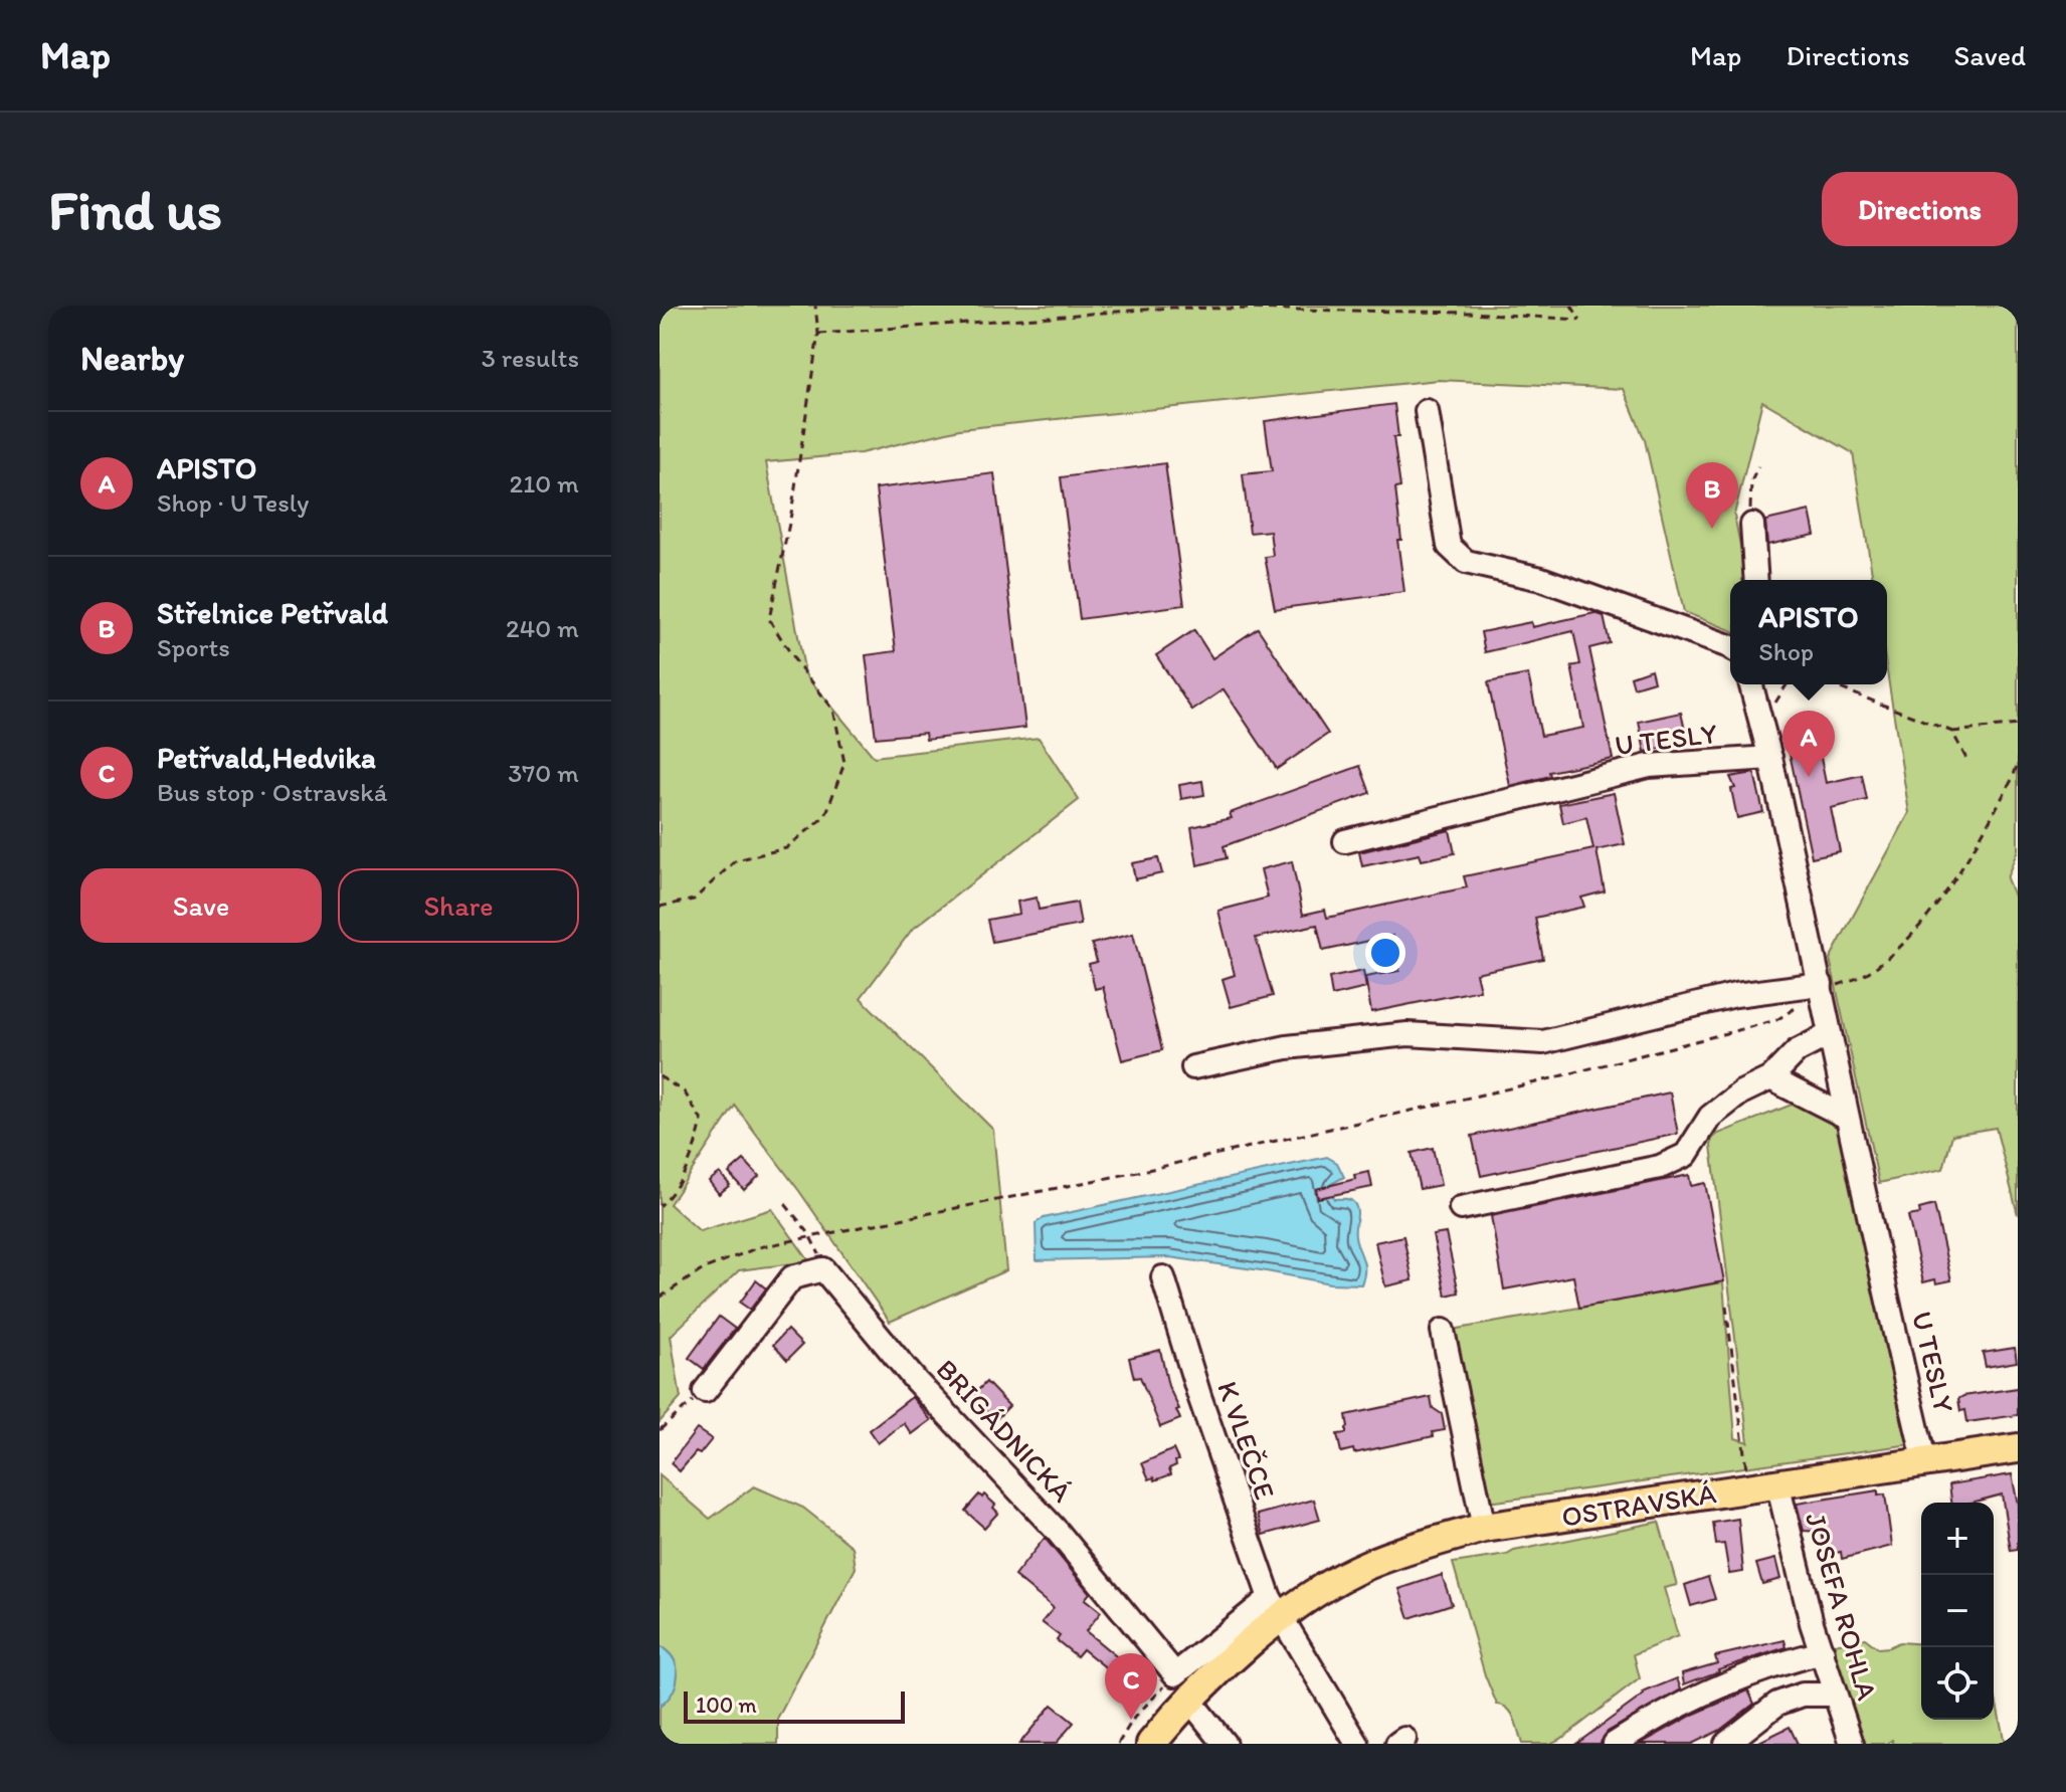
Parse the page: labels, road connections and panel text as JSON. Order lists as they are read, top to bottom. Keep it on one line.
{"streets":{"main road":["OSTRAVSKÁ"],"street":["U TESLY","BRIGÁDNICKÁ","K VLEČCE","JOSEFA ROHLA"]},"crossings":[["U TESLY","OSTRAVSKÁ"],["BRIGÁDNICKÁ","K VLEČCE"],["BRIGÁDNICKÁ","OSTRAVSKÁ"],["K VLEČCE","OSTRAVSKÁ"],["OSTRAVSKÁ","JOSEFA ROHLA"]],"scale_bar":"100 m","page":{"header":"Map","nav":["Map","Directions","Saved"],"buttons":["Directions",["Save","Share"]],"title":"Find us","heading":["Nearby","3 results"],"list":[{"mark":"A","name":"APISTO","note":"Shop · U Tesly","value":"210 m"},{"mark":"B","name":"Střelnice Petřvald","note":"Sports","value":"240 m"},{"mark":"C","name":"Petřvald,Hedvika","note":"Bus stop · Ostravská","value":"370 m"}],"pins":["B","A","C"],"popup":["APISTO","Shop"],"map_buttons":["+","−"],"scale":"100 m"}}
